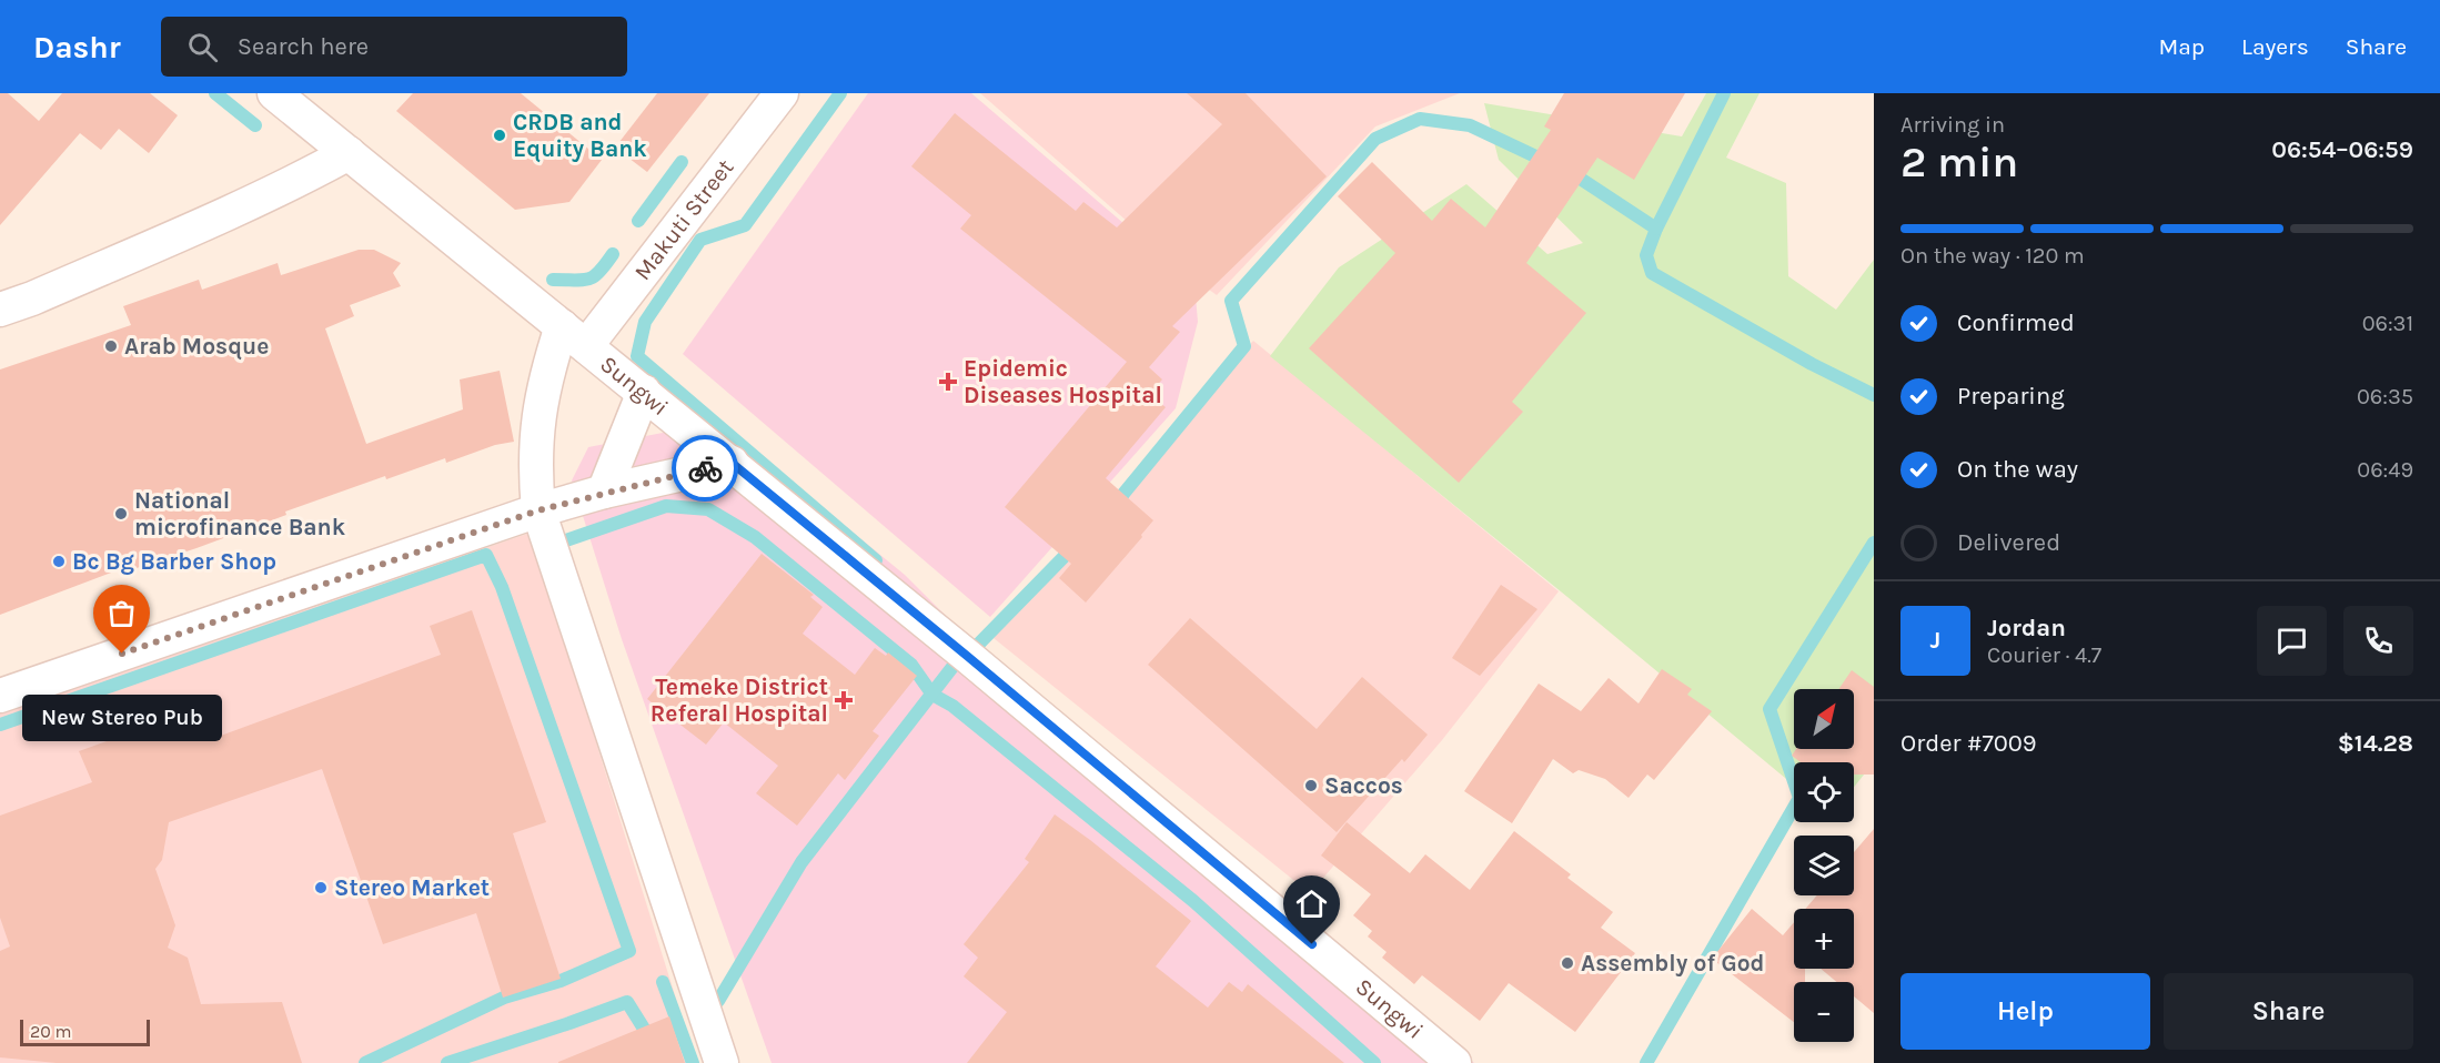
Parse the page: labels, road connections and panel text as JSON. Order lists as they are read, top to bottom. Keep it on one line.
{"streets":{"street":["Makuti Street","Sungwi"]},"crossings":[["Makuti Street","Sungwi"]],"places":{"other":["CRDB and Equity Bank","Arab Mosque","National microfinance Bank","Bc Bg Barber Shop","New Stereo Pub","Saccos","Stereo Market","Assembly of God"],"health":["Epidemic Diseases Hospital","Temeke District Referal Hospital"]},"scale_bar":"20 m","north":"top right","page":{"header":"Dashr","search":"Search here","nav":["Map","Layers","Share"],"heading":["2 min","Arriving in","06:54–06:59"],"panel":["Jordan","Courier · 4.7","Order #7009","$14.28"],"bar":"On the way · 120 m","list":[["Confirmed","06:31"],["Preparing","06:35"],["On the way","06:49"],"Delivered"],"round":"J","map_buttons":["+","−"],"bubble":"New Stereo Pub","buttons":["Help","Share"],"scale":"20 m"}}
